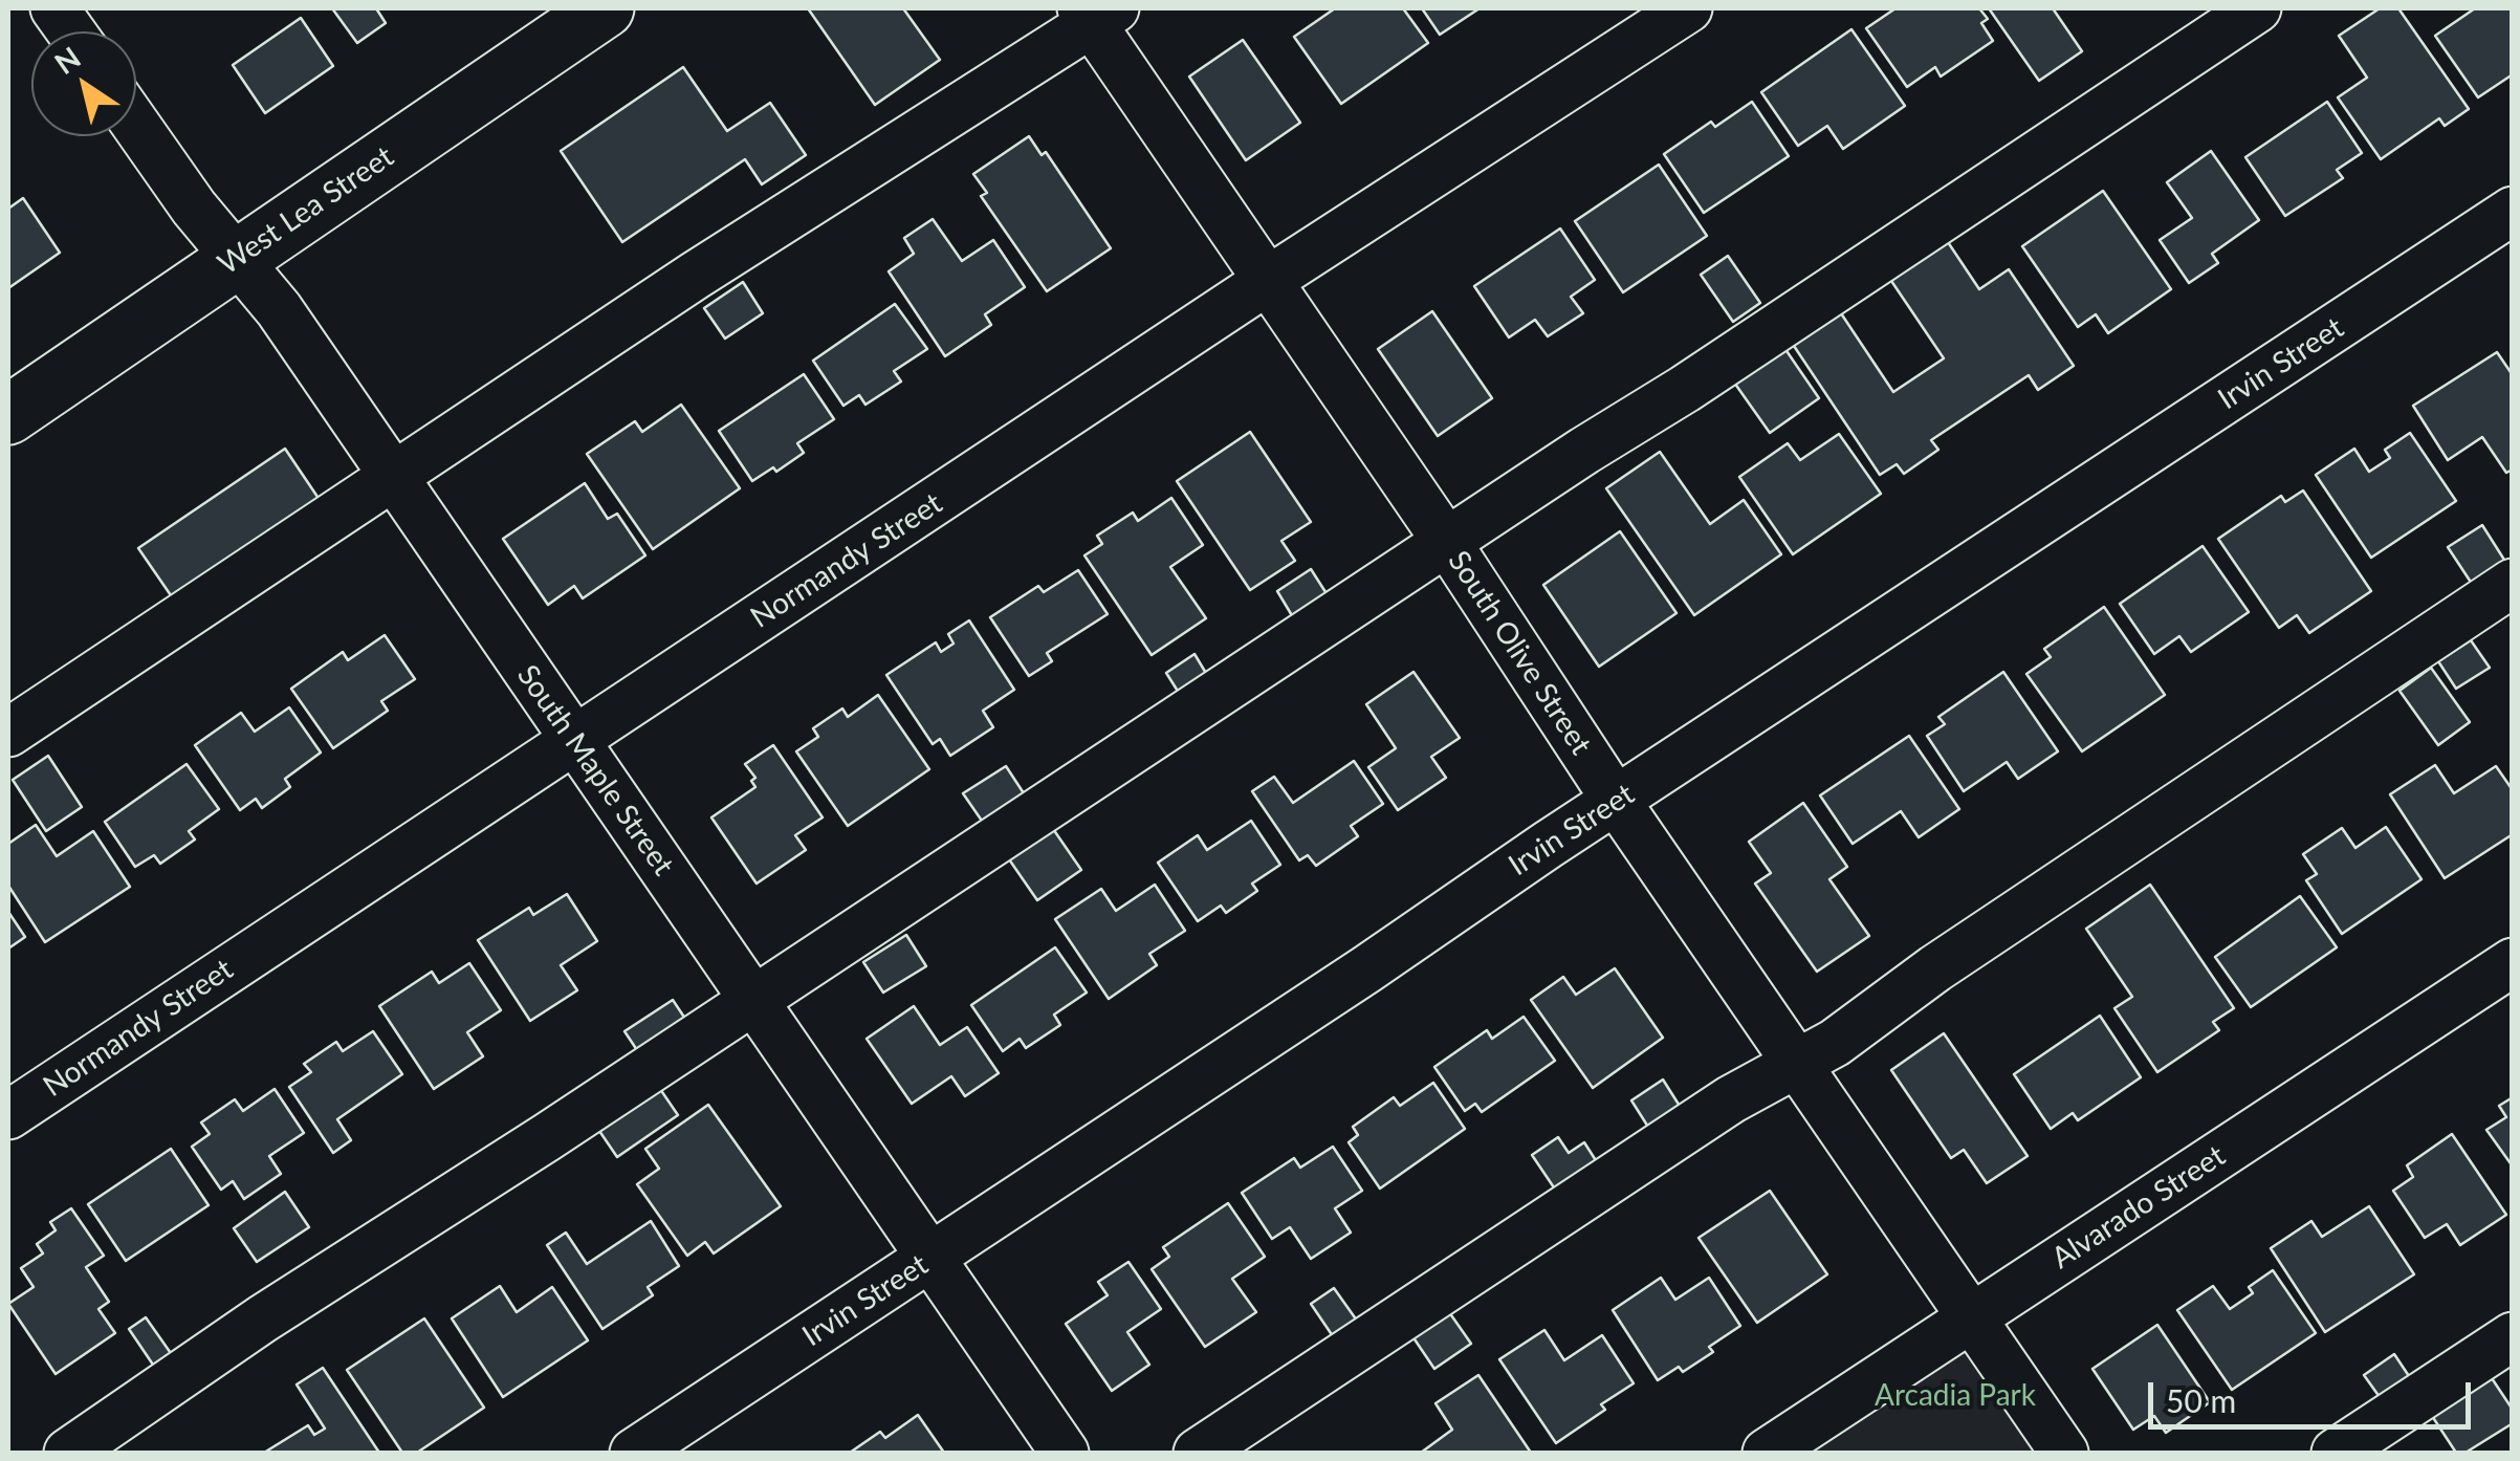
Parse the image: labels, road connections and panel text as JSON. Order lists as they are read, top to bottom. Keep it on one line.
{"streets":{"main road":["West Lea Street"],"street":["Irvin Street","Normandy Street","South Olive Street","South Maple Street","Alvarado Street"]},"crossings":[["West Lea Street","South Maple Street"],["Irvin Street","South Olive Street"],["Irvin Street","South Maple Street"],["Normandy Street","South Olive Street"],["Normandy Street","South Maple Street"],["South Olive Street","Alvarado Street"]],"parks":["Arcadia Park"],"scale_bar":"50 m","north":"top left"}
